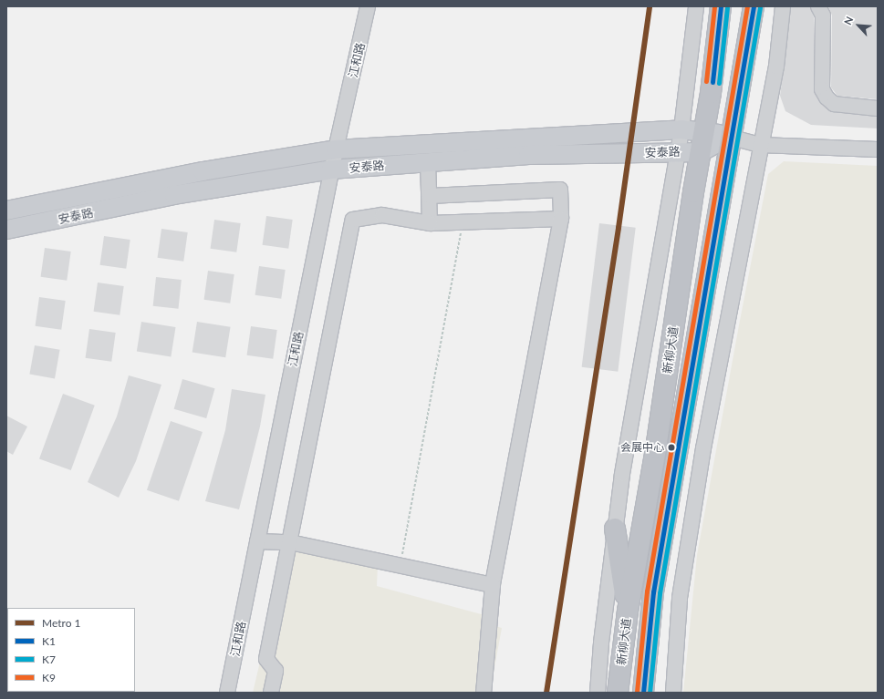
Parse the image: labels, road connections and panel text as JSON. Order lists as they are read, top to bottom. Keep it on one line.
{"streets":{"highway":["新柳大道"],"main road":["安泰路"],"street":["江和路"]},"crossings":[["江和路","安泰路"],["安泰路","新柳大道"]],"places":["会展中心"],"lines":["metro line 1","transit line K1","transit line K9","transit line K7"],"legend":["Metro 1","K1","K7","K9"],"north":"top left"}
